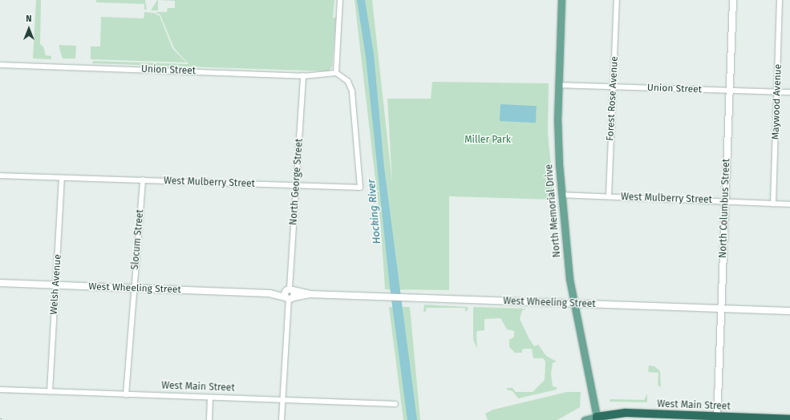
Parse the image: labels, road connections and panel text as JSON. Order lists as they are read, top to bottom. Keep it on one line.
{"streets":{"highway":["West Main Street"],"main road":["North Memorial Drive"],"street":["Union Street","Forest Rose Avenue","Maywood Avenue","North George Street","West Mulberry Street","North Columbus Street","Slocum Street","Welsh Avenue","West Wheeling Street"]},"crossings":[["Union Street","Forest Rose Avenue"],["Union Street","Maywood Avenue"],["Union Street","North George Street"],["Union Street","West Mulberry Street"],["Union Street","North Columbus Street"],["Union Street","North Memorial Drive"],["Forest Rose Avenue","West Mulberry Street"],["Maywood Avenue","West Mulberry Street"],["North George Street","West Mulberry Street"],["North George Street","West Wheeling Street"],["West Mulberry Street","North Columbus Street"],["West Mulberry Street","North Memorial Drive"],["West Mulberry Street","Slocum Street"],["West Mulberry Street","Welsh Avenue"],["North Columbus Street","West Wheeling Street"],["North Columbus Street","West Main Street"],["North Memorial Drive","West Wheeling Street"],["North Memorial Drive","West Main Street"],["Slocum Street","West Wheeling Street"],["Slocum Street","West Main Street"],["Welsh Avenue","West Wheeling Street"],["Welsh Avenue","West Main Street"]],"water":["Hocking River"],"parks":["Miller Park"],"north":"top"}
